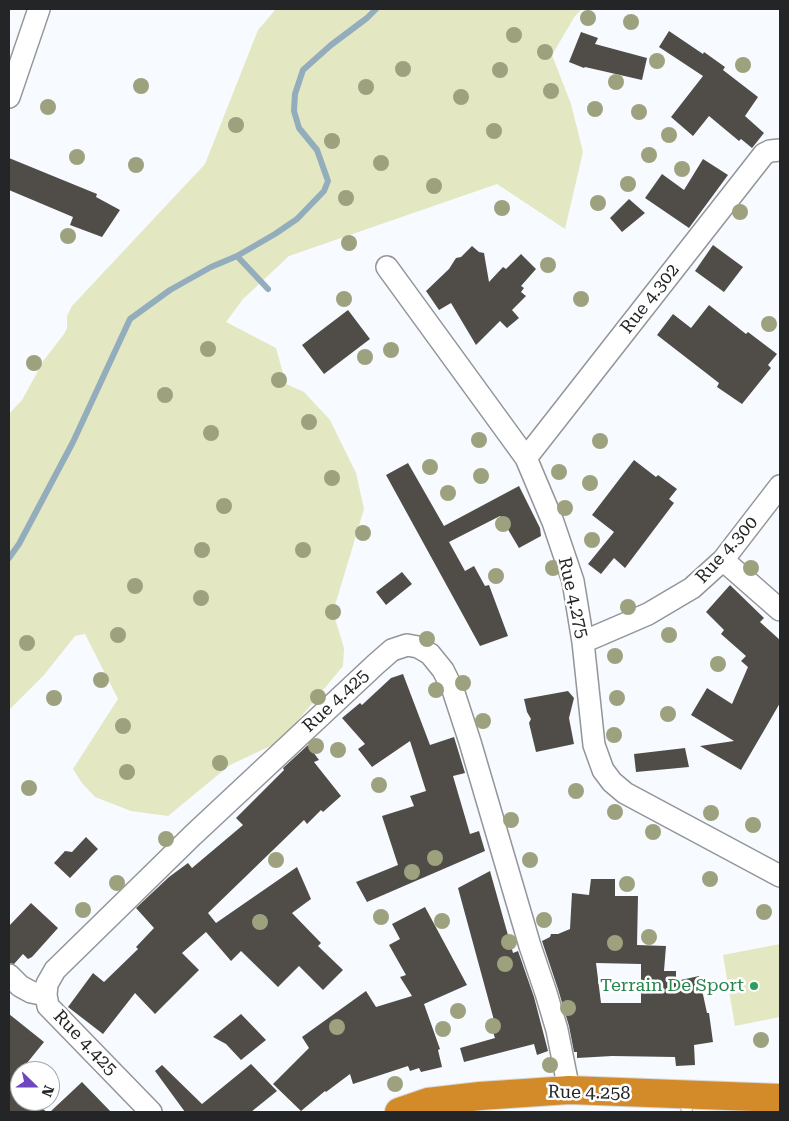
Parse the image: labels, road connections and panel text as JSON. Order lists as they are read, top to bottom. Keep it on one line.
{"streets":{"highway":["Rue 4.258"],"street":["Rue 4.302","Rue 4.300","Rue 4.275","Rue 4.425"]},"crossings":[["Rue 4.302","Rue 4.275"],["Rue 4.300","Rue 4.275"],["Rue 4.425","Rue 4.258"]],"places":["Terrain De Sport"],"north":"right"}
